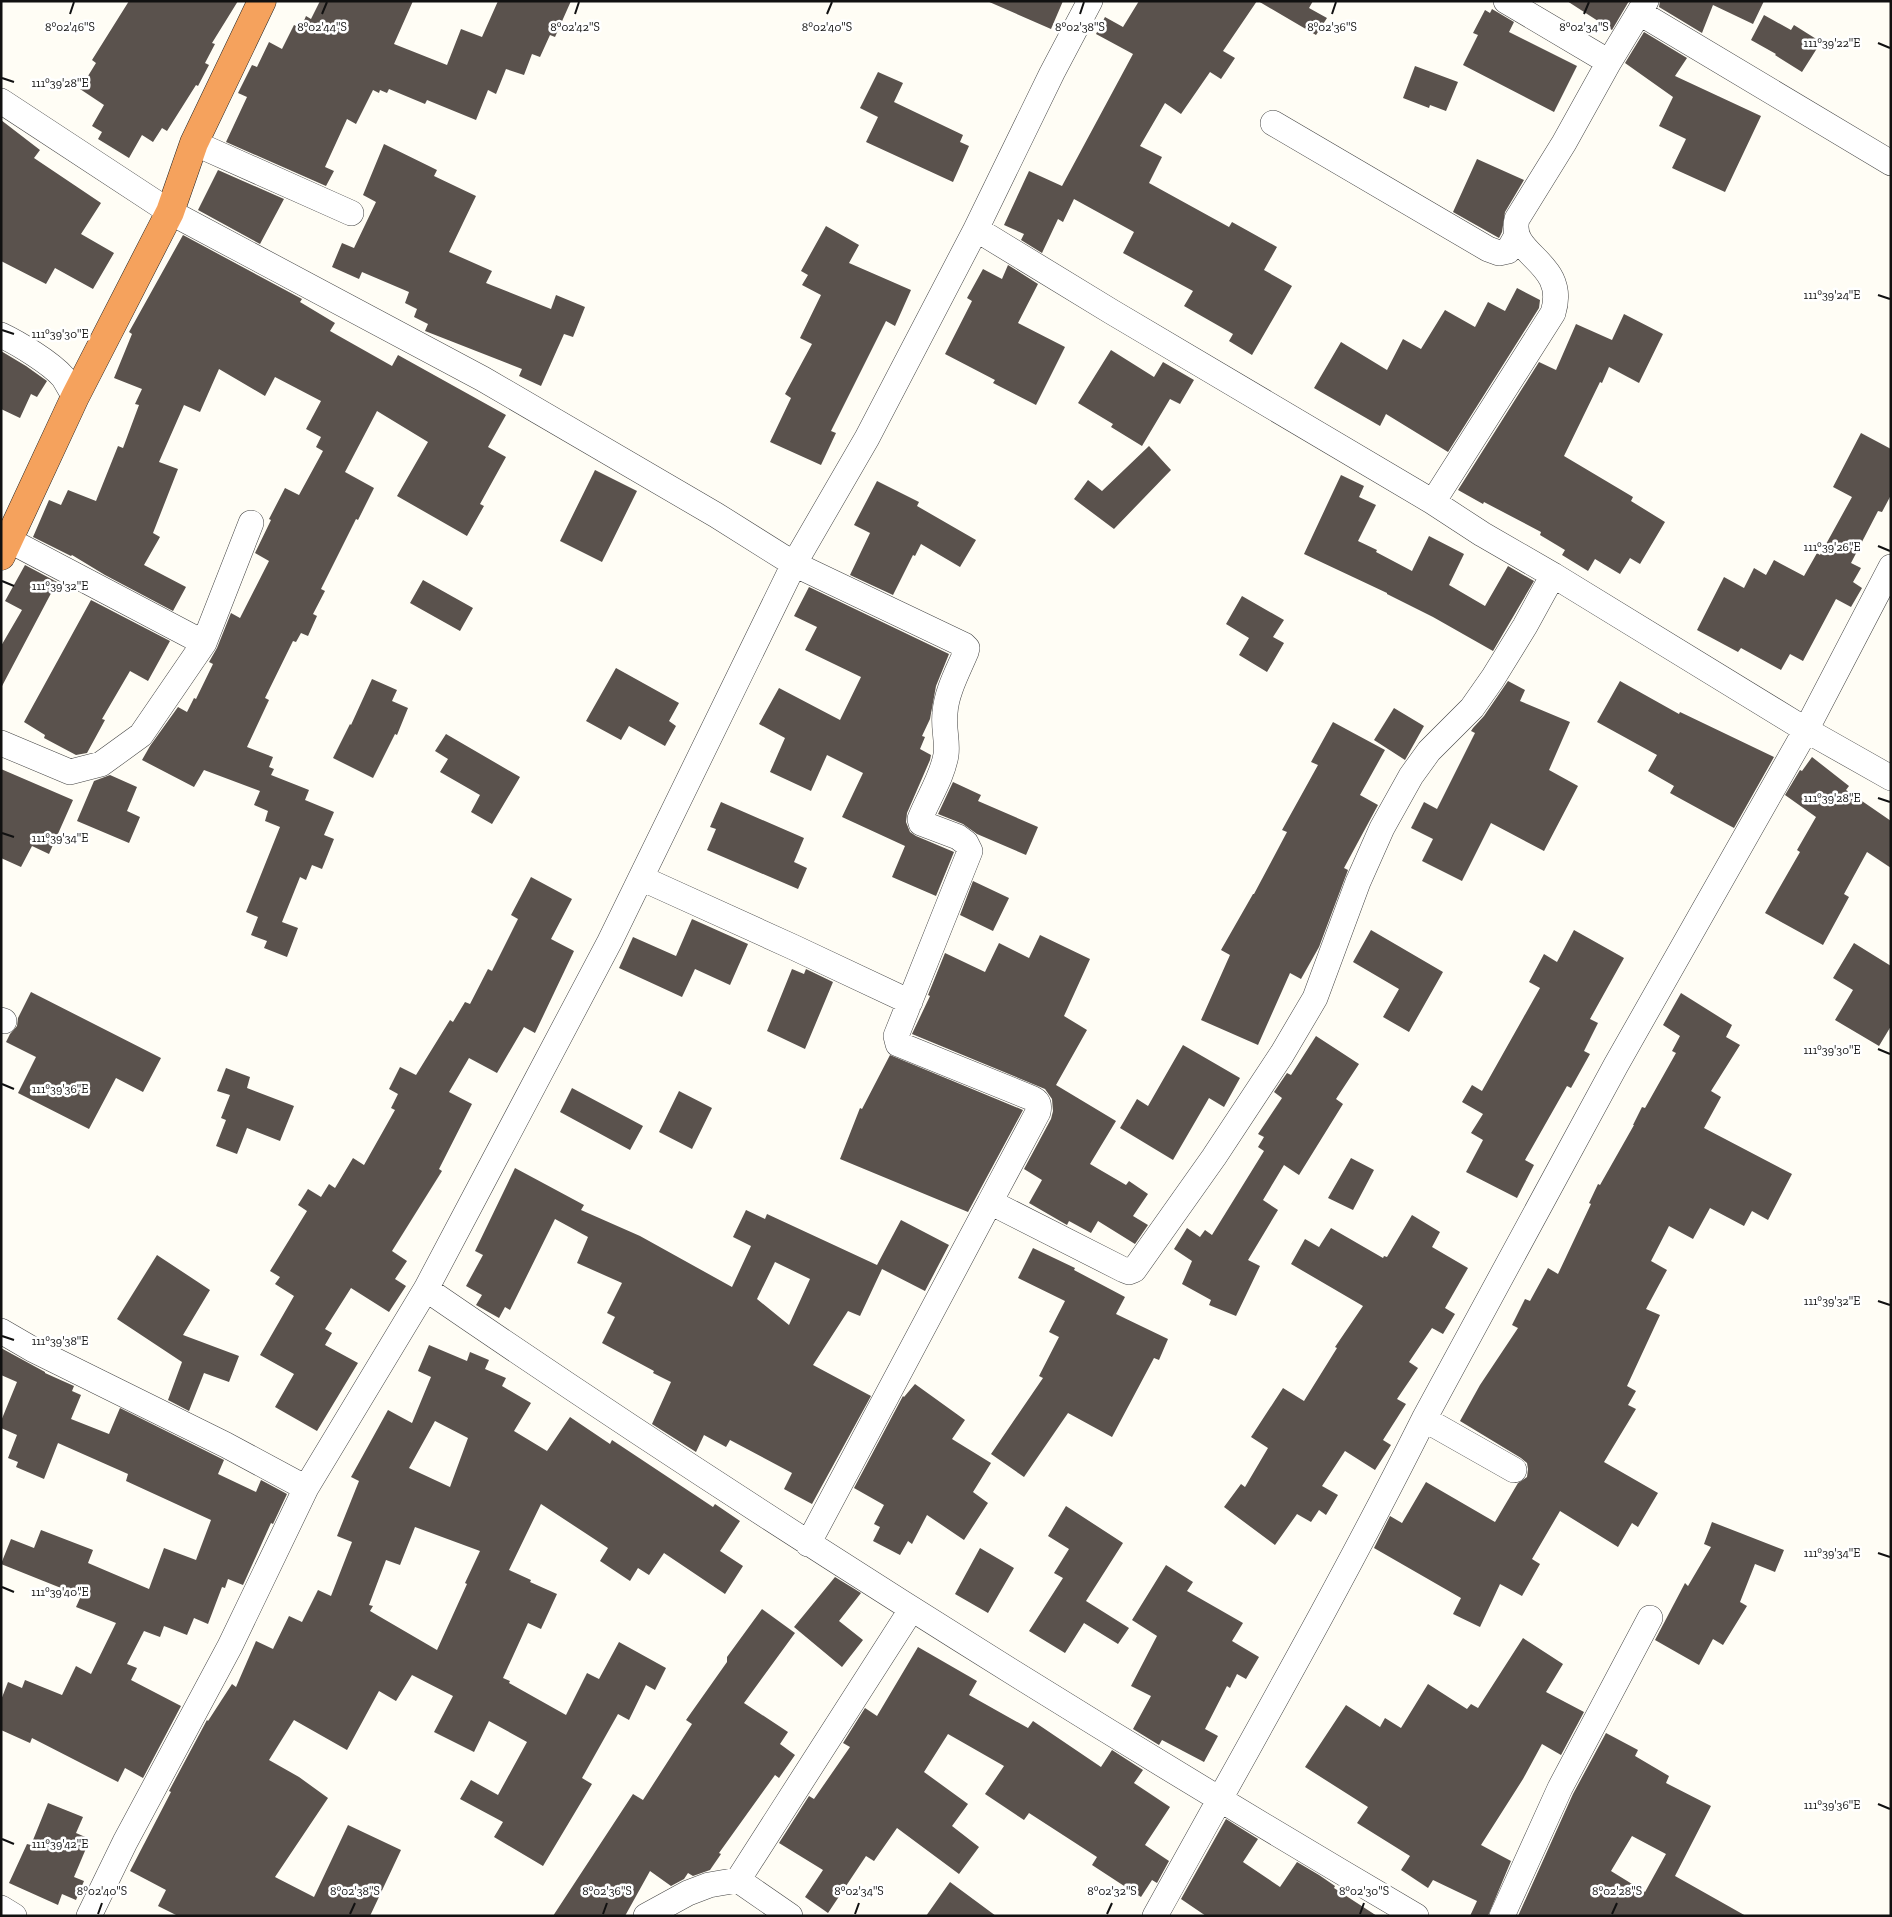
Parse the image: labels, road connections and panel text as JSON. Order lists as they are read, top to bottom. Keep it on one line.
{"coordinates":["8°02'46\"S","8°02'42\"S","8°02'44\"S","8°02'40\"S","8°02'38\"S","8°02'36\"S","8°02'34\"S","111°39'22\"E","111°39'28\"E","111°39'24\"E","111°39'30\"E","111°39'26\"E","111°39'32\"E","111°39'34\"E","111°39'36\"E","111°39'38\"E","111°39'40\"E","111°39'42\"E","8°02'32\"S","8°02'30\"S","8°02'28\"S"]}
